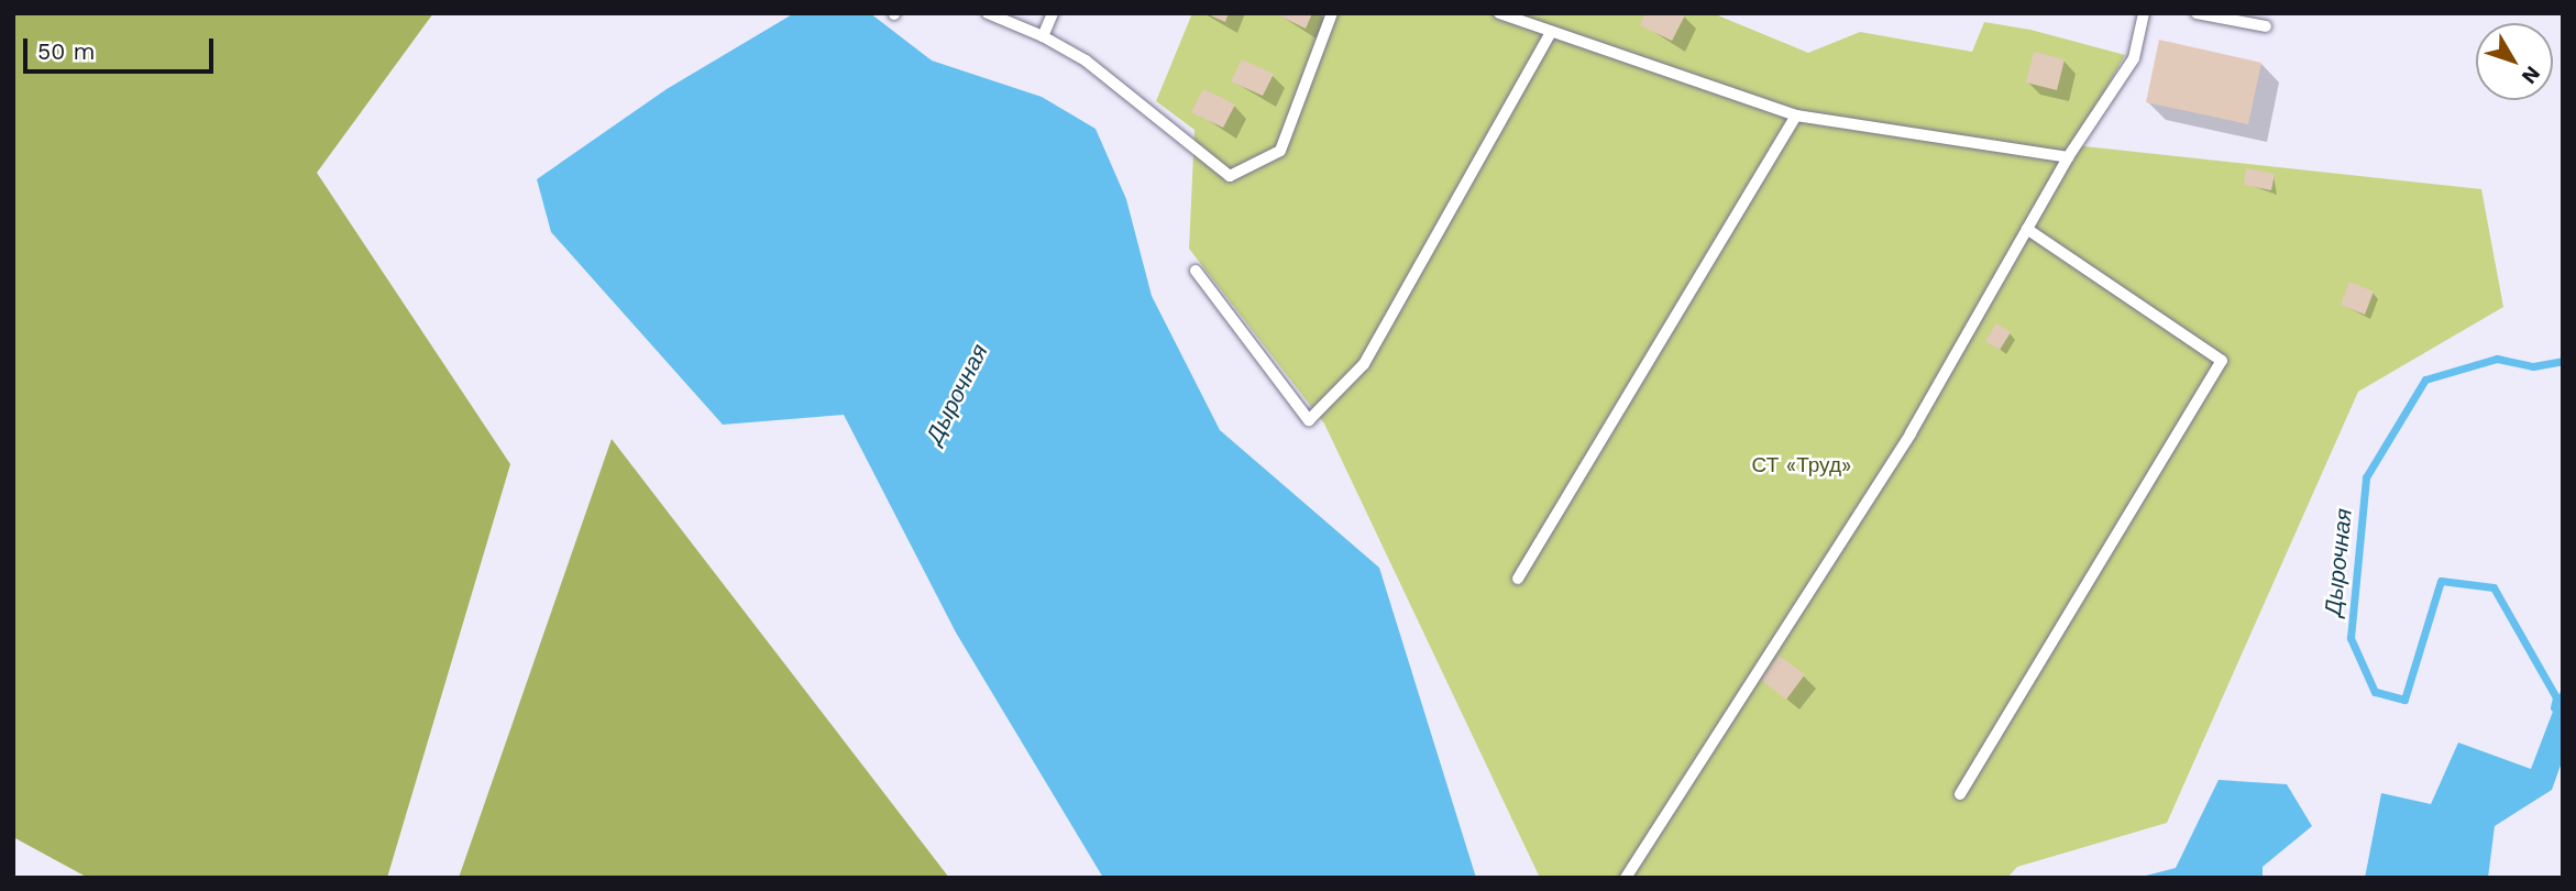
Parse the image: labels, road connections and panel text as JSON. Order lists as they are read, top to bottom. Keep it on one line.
{"water":["Дырочная"],"parks":["СТ «Труд»"],"scale_bar":"50 m","north":"bottom right"}
